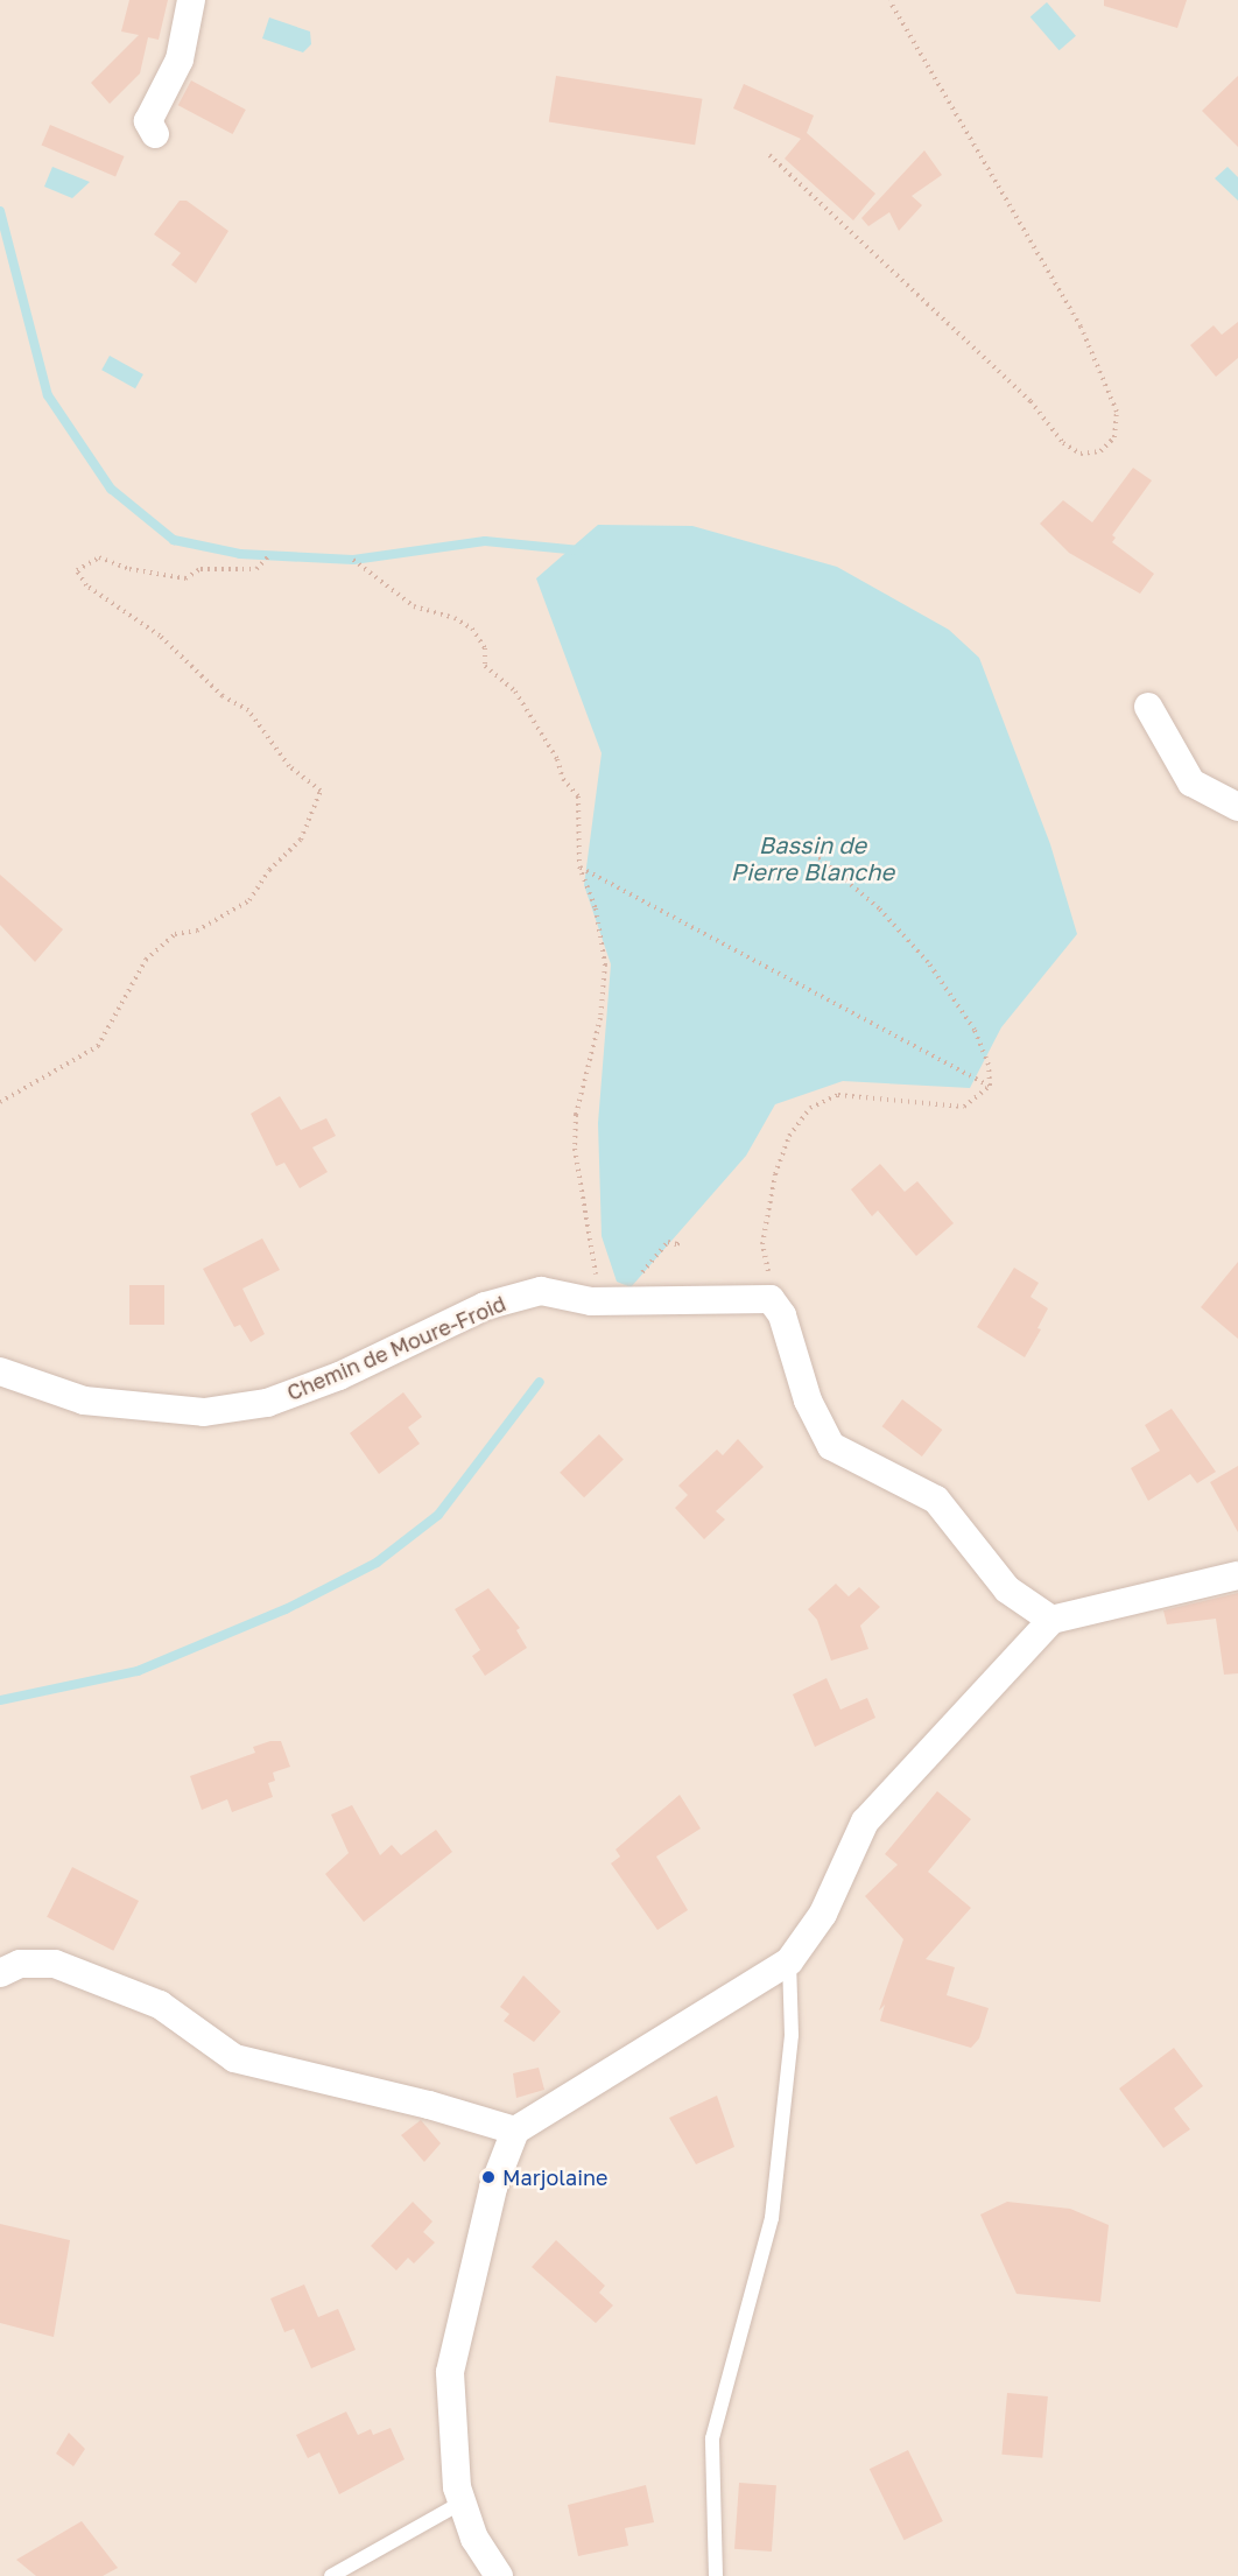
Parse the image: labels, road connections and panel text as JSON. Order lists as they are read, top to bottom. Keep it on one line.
{"streets":{"street":["Chemin de Moure-Froid"]},"water":["Bassin de Pierre Blanche"],"places":["Marjolaine"]}
